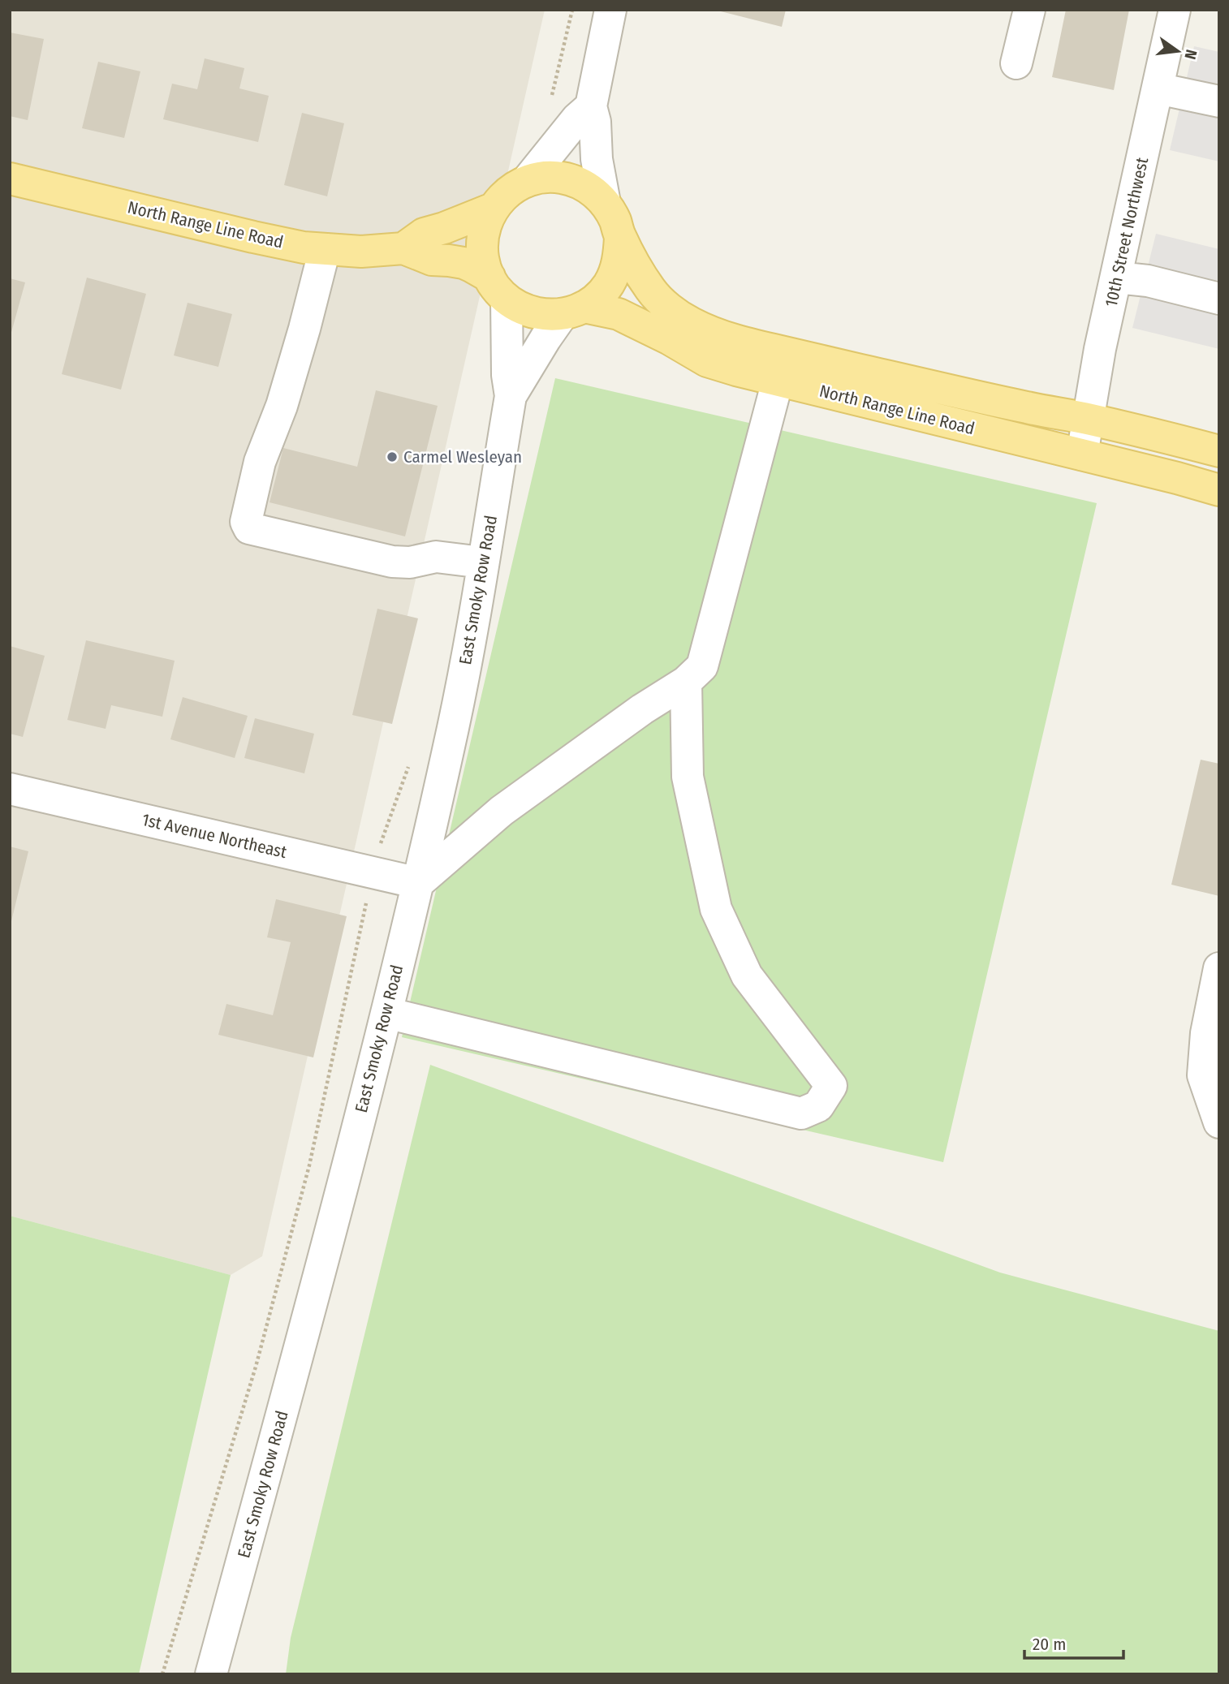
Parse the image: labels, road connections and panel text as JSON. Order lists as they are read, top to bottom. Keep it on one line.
{"streets":{"main road":["North Range Line Road"],"street":["10th Street Northwest","East Smoky Row Road","1st Avenue Northeast"]},"crossings":[["North Range Line Road","10th Street Northwest"],["North Range Line Road","East Smoky Row Road"],["East Smoky Row Road","1st Avenue Northeast"]],"places":["Carmel Wesleyan"],"scale_bar":"20 m","north":"right"}
